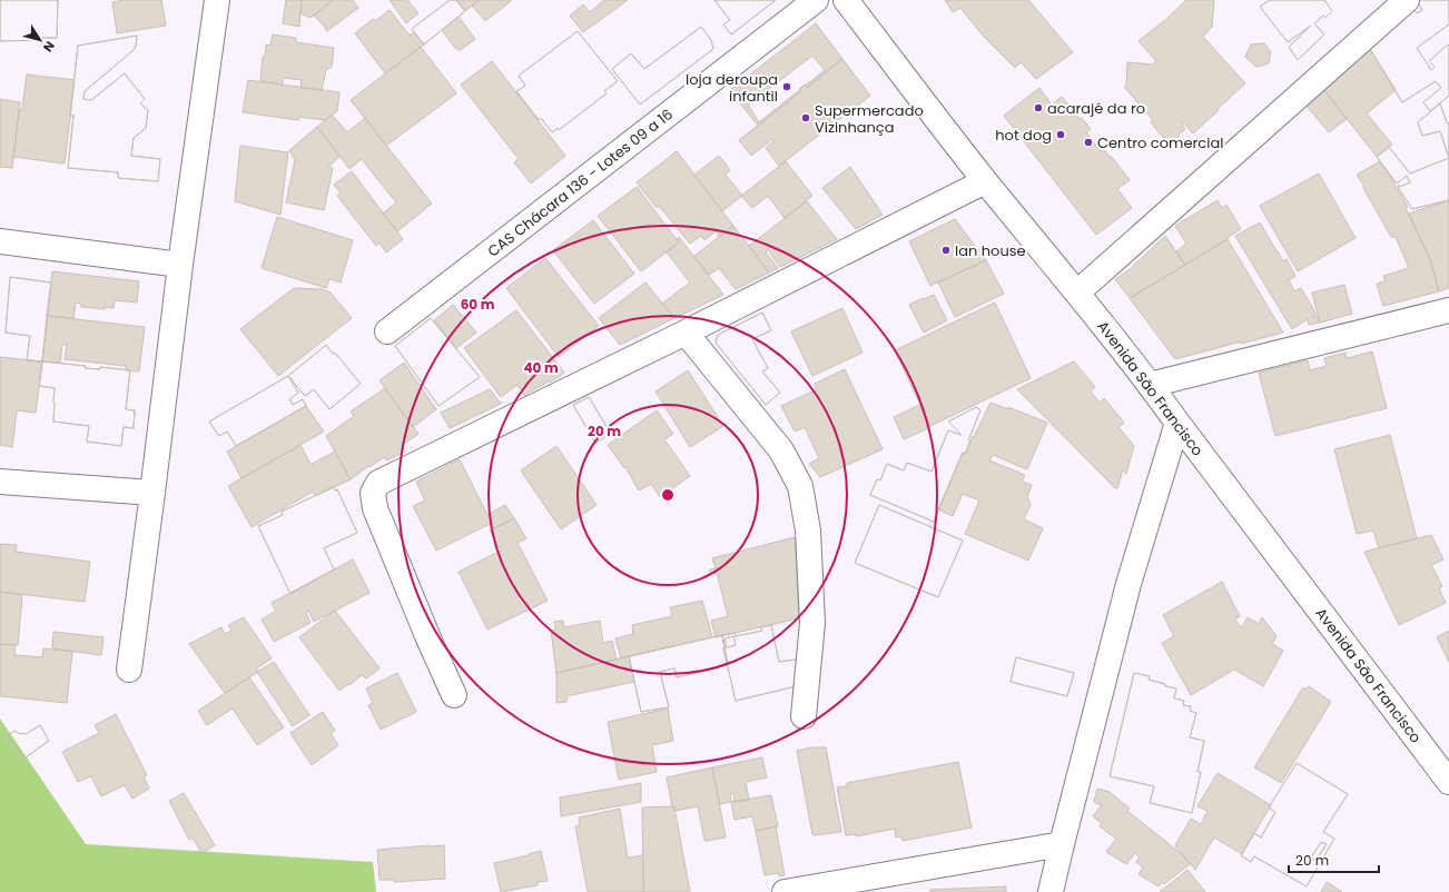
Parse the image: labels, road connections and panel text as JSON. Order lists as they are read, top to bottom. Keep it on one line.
{"streets":{"street":["CAS Chácara 136 - Lotes 09 a 16","Avenida São Francisco"]},"places":["loja deroupa infantil","acarajé da ro","Supermercado Vizinhança","hot dog","Centro comercial","lan house"],"scale_bar":"20 m","north":"bottom right","rings":["60 m","40 m","20 m"]}
